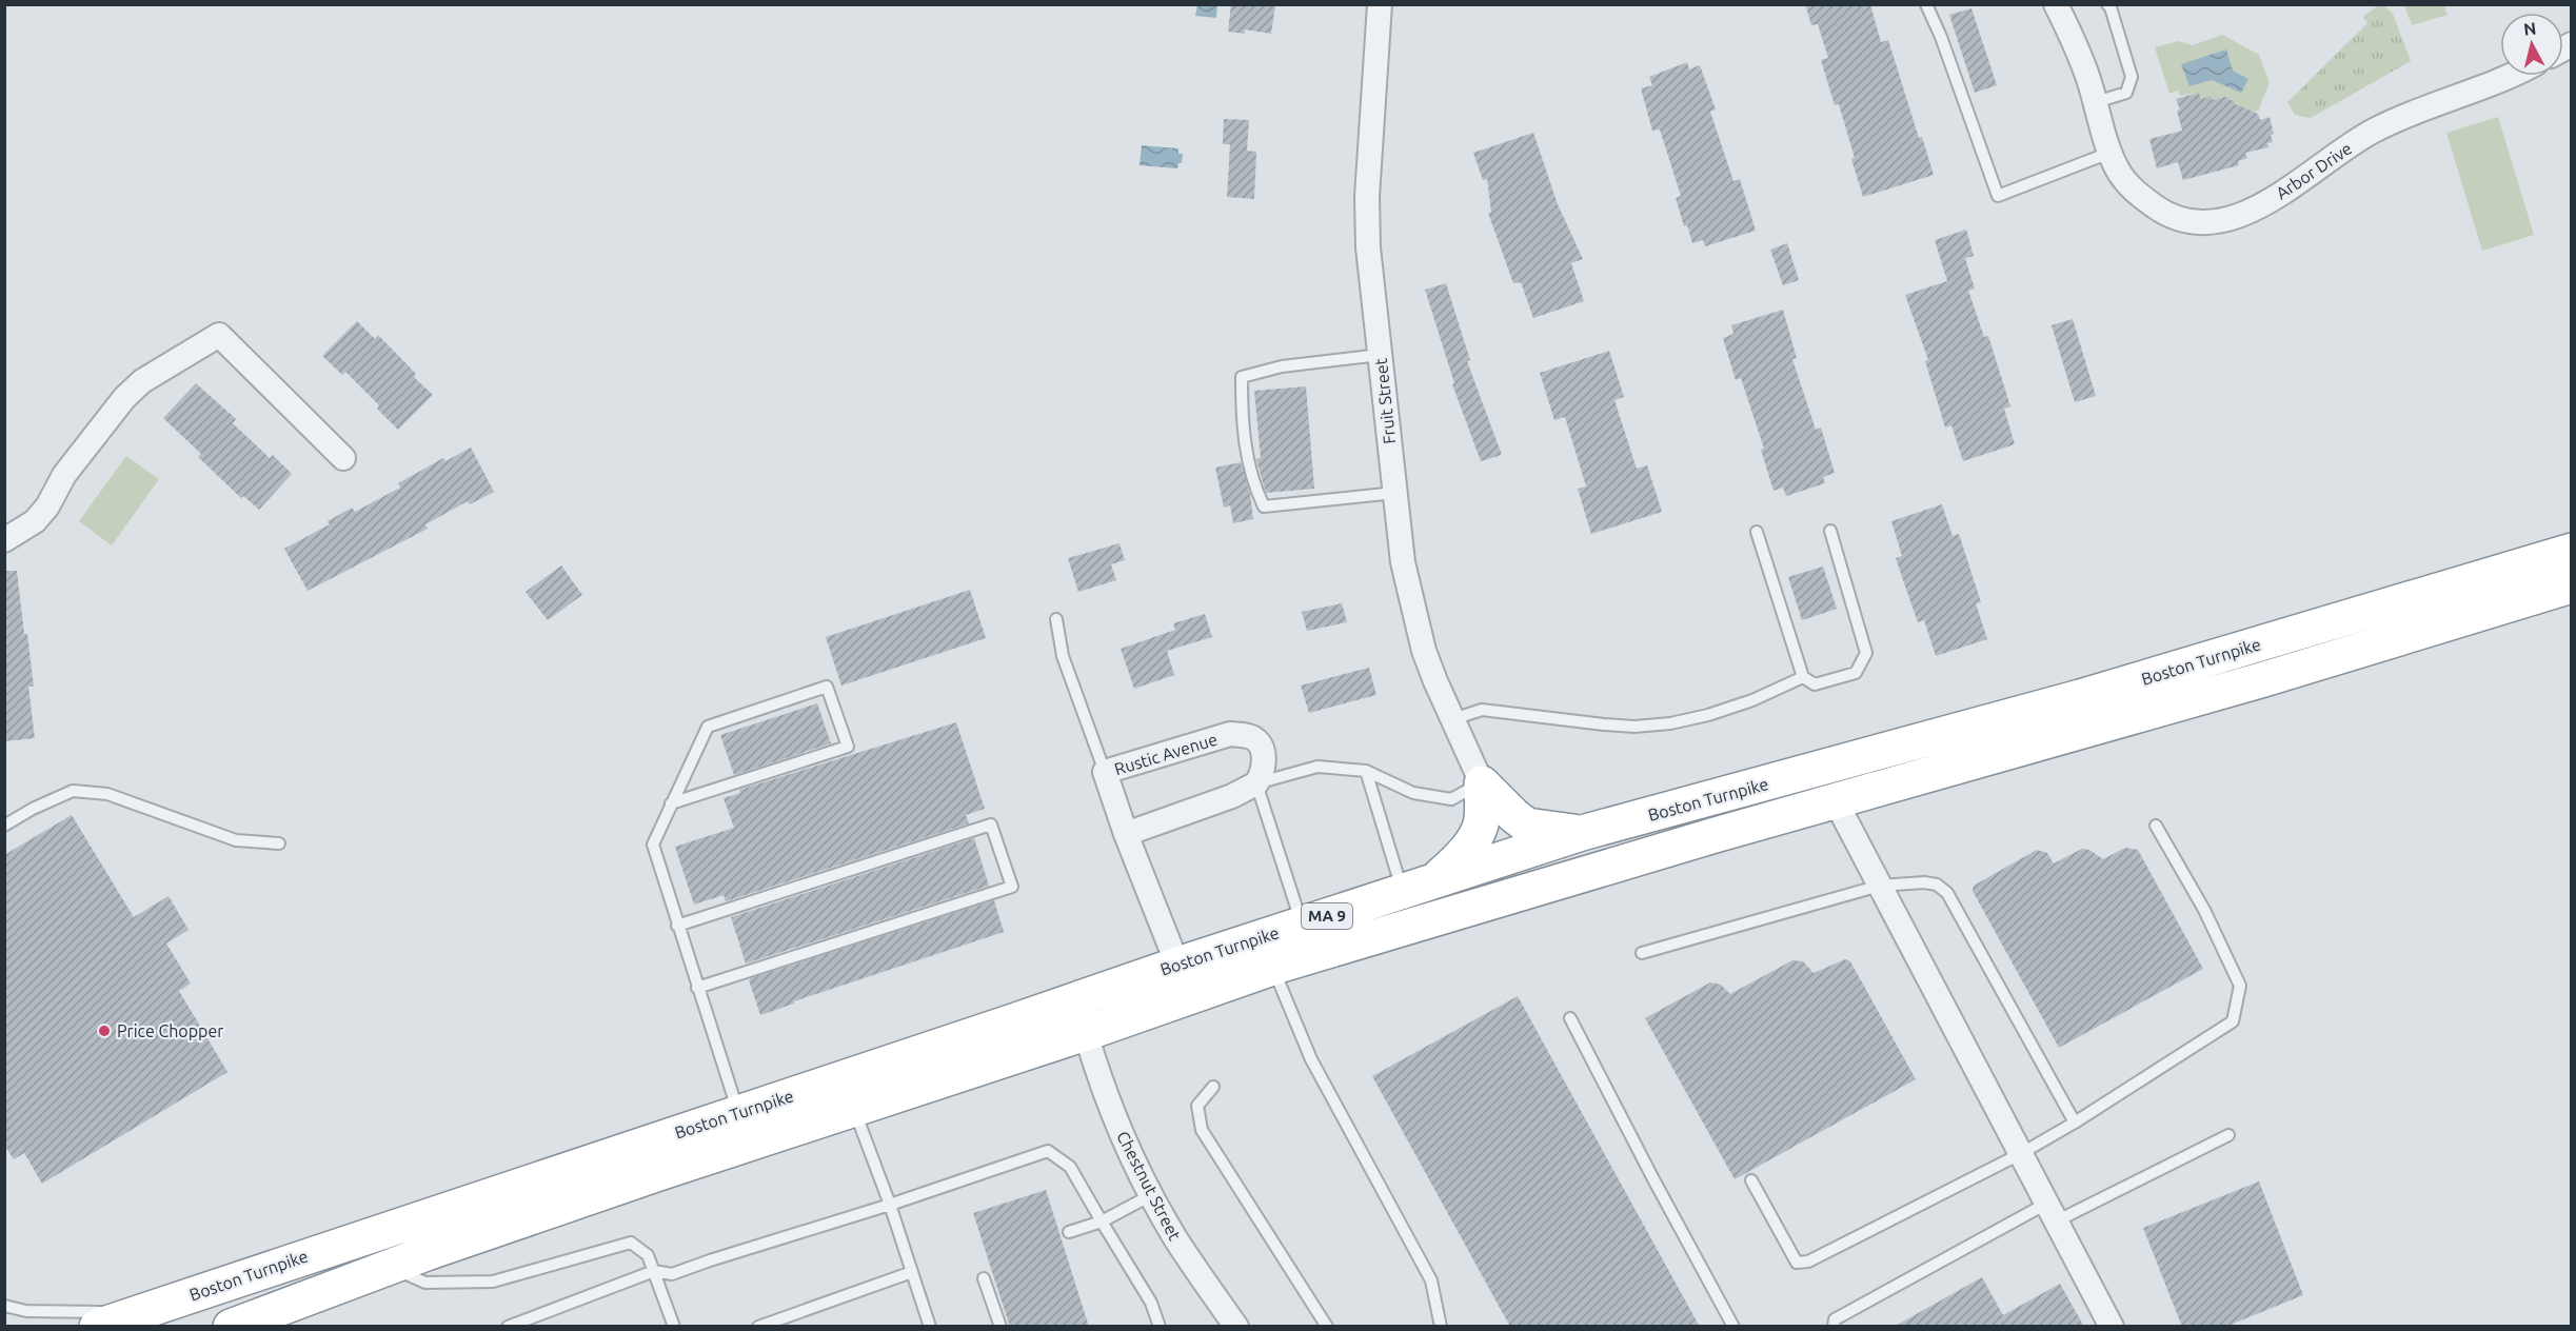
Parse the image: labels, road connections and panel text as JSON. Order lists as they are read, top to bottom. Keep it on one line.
{"streets":{"highway":["Boston Turnpike","MA 9"],"street":["Arbor Drive","Fruit Street","Rustic Avenue","Chestnut Street"]},"crossings":[["Boston Turnpike","Rustic Avenue"],["Boston Turnpike","Chestnut Street"]],"places":["Price Chopper"],"north":"top"}
